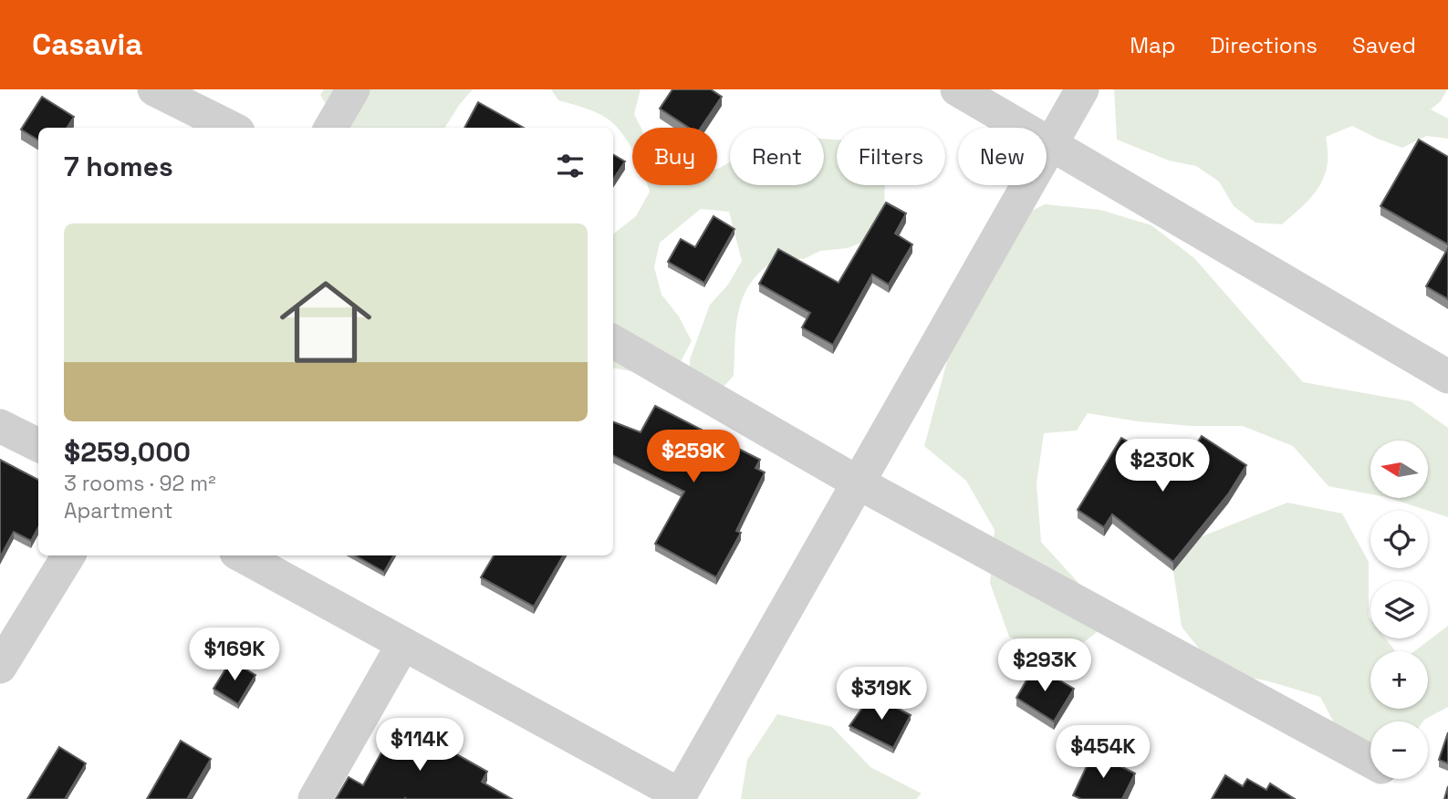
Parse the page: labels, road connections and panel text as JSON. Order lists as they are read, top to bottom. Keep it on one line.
{"north":"left","page":{"header":"Casavia","nav":["Map","Directions","Saved"],"chip":["Buy","Rent","Filters","New"],"heading":"7 homes","list":[{"name":"$259,000","note":"3 rooms · 92 m² · Apartment"}],"price":["$259K","$230K","$169K","$293K","$319K","$114K","$454K"],"map_buttons":["+","−"]}}
